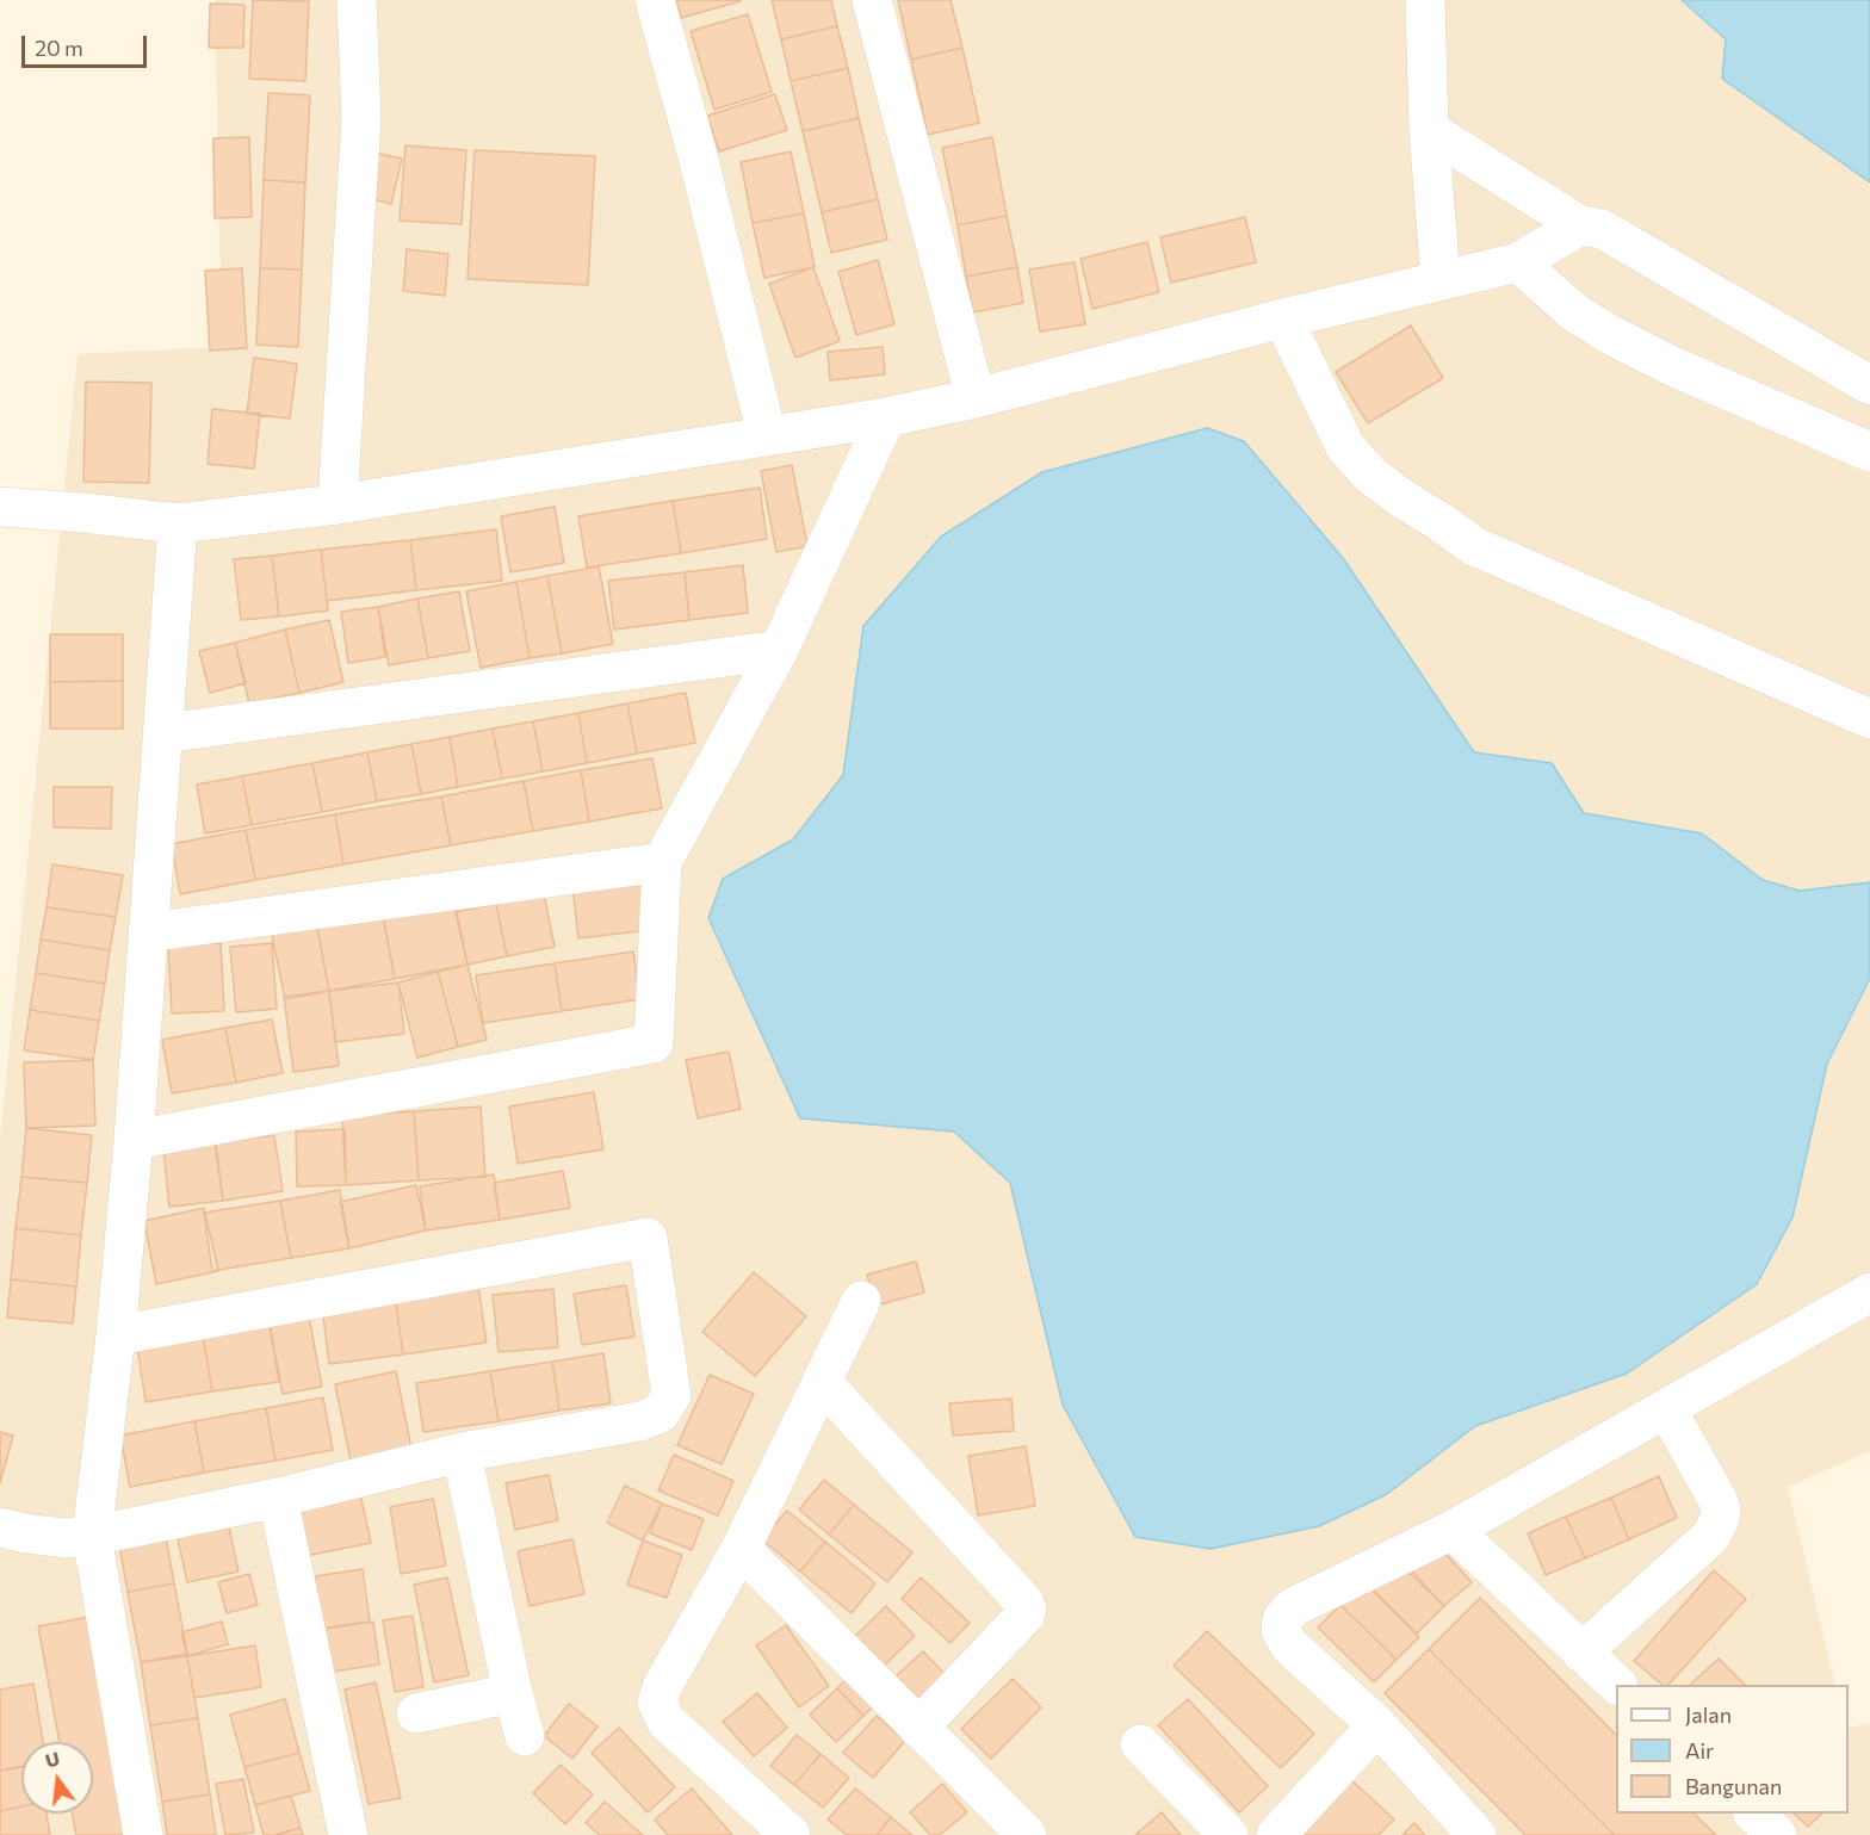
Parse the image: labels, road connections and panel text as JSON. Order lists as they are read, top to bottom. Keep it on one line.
{"legend":["Jalan","Air","Bangunan"],"scale_bar":"20 m","north":"top"}
